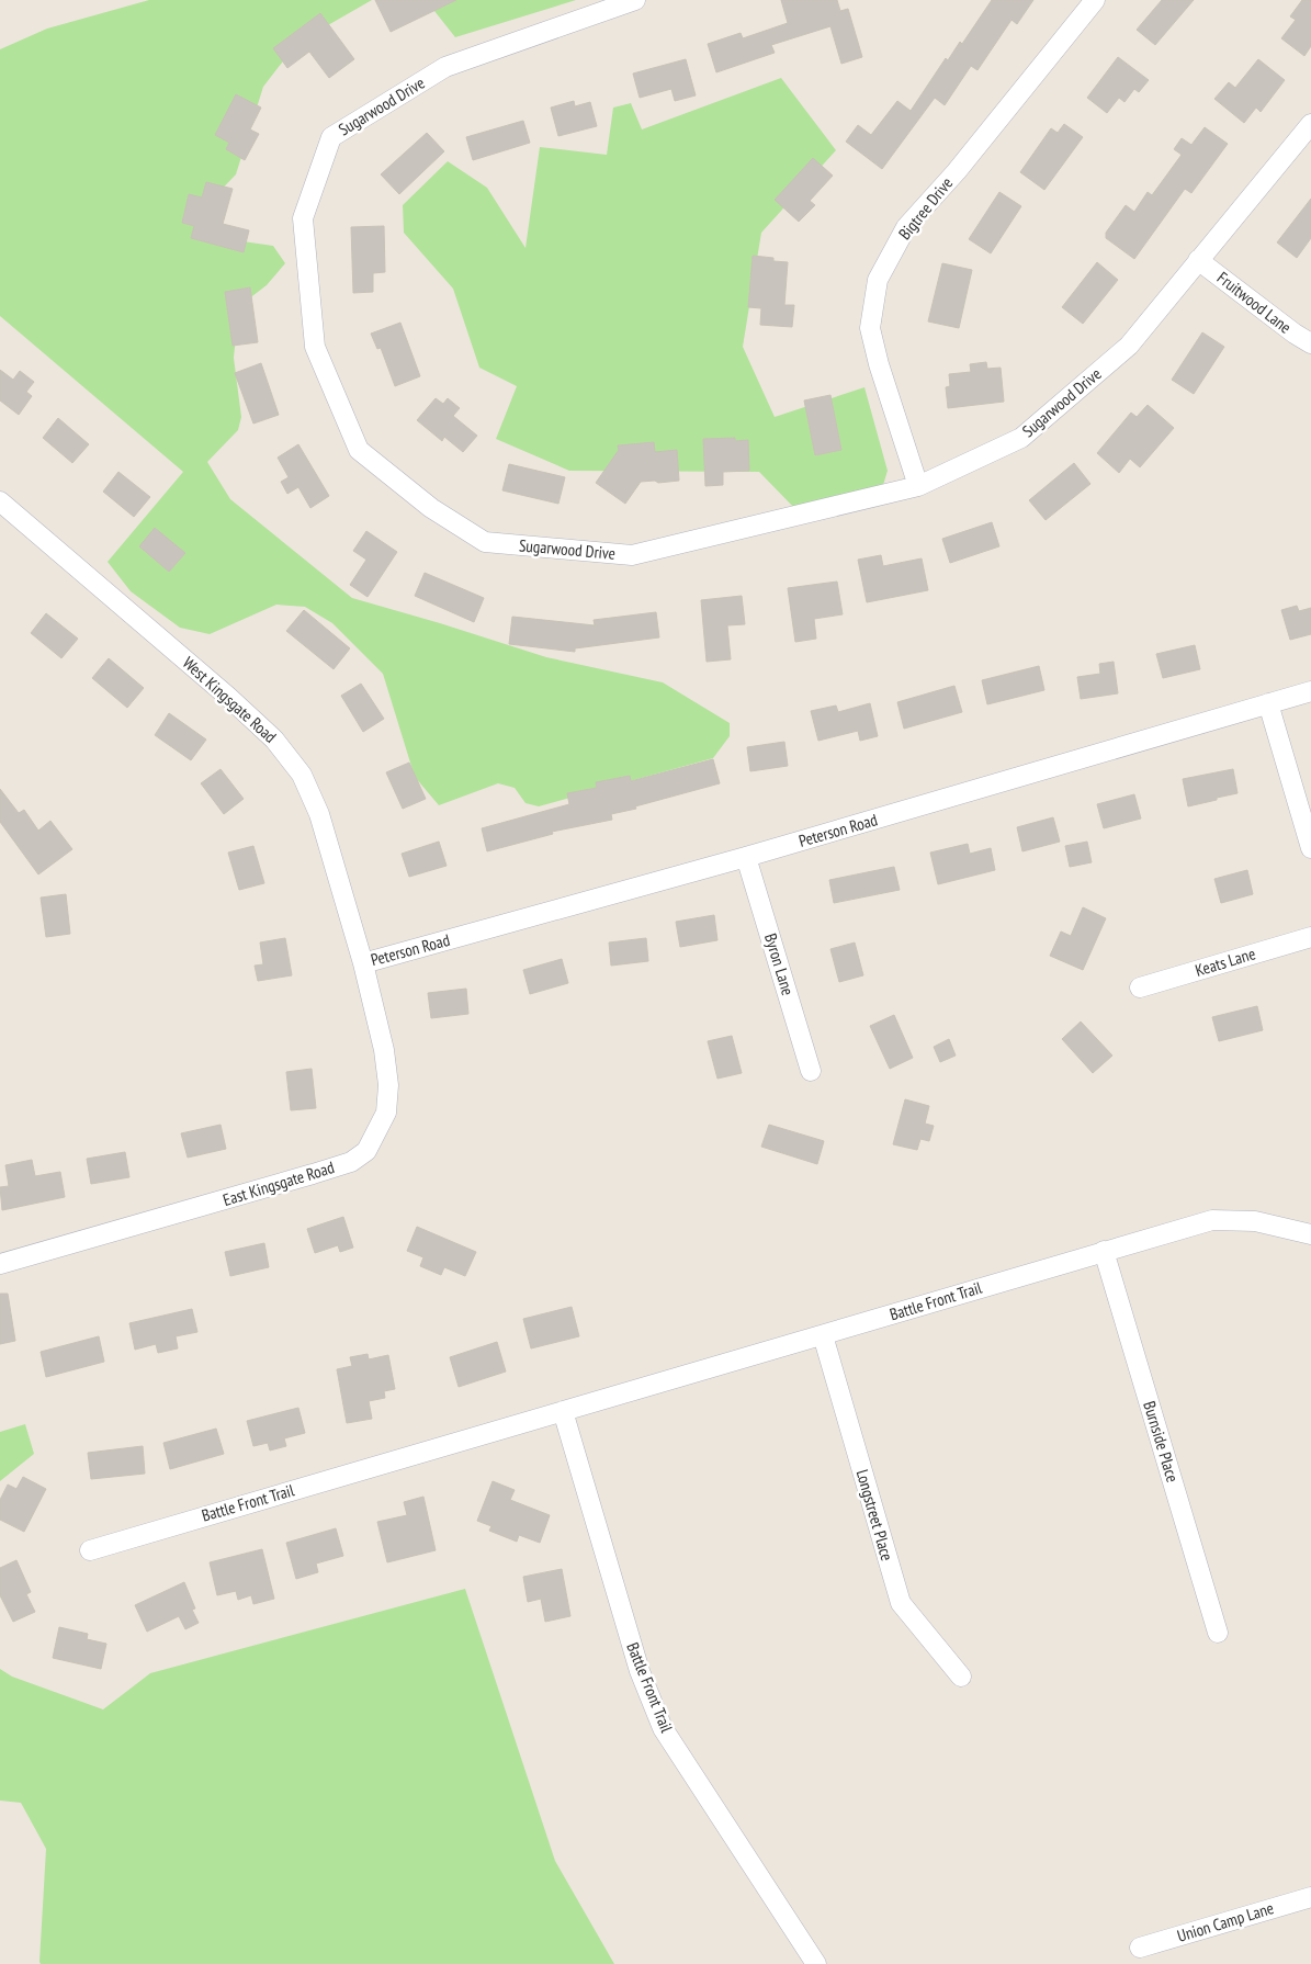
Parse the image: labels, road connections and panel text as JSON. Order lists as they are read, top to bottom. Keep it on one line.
{"streets":{"street":["Sugarwood Drive","Bigtree Drive","Fruitwood Lane","West Kingsgate Road","Peterson Road","Keats Lane","Byron Lane","East Kingsgate Road","Battle Front Trail","Burnside Place","Longstreet Place","Union Camp Lane"]},"crossings":[["Sugarwood Drive","Bigtree Drive"],["Sugarwood Drive","Fruitwood Lane"],["West Kingsgate Road","Peterson Road"],["West Kingsgate Road","East Kingsgate Road"],["Peterson Road","Byron Lane"],["Peterson Road","East Kingsgate Road"],["Battle Front Trail","Burnside Place"],["Battle Front Trail","Longstreet Place"]]}
